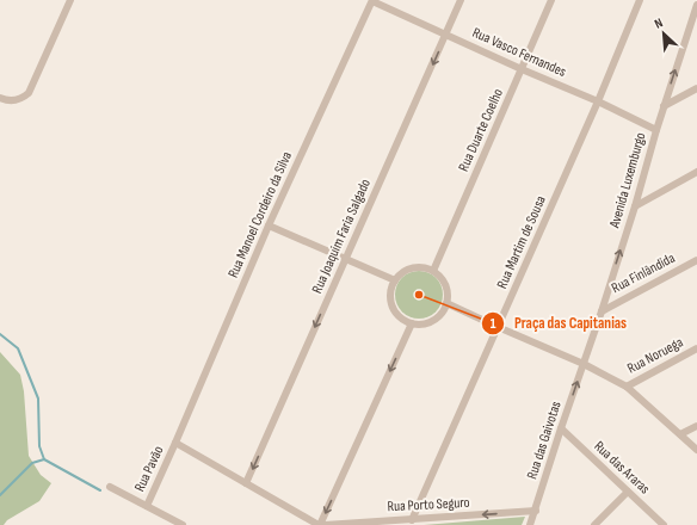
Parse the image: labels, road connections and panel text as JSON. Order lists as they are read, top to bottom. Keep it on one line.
{"streets":{"street":["Rua Vasco Fernandes","Rua Duarte Coelho","Avenida Luxemburgo","Rua Manoel Cordeiro da Silva","Rua Joaquim Faria Salgado","Rua Martim de Sousa","Rua Finlândida","Rua Noruega","Rua das Gaivotas","Rua das Araras","Rua Pavão","Rua Porto Seguro"]},"crossings":[["Rua Vasco Fernandes","Rua Duarte Coelho"],["Rua Vasco Fernandes","Avenida Luxemburgo"],["Rua Vasco Fernandes","Rua Manoel Cordeiro da Silva"],["Rua Vasco Fernandes","Rua Joaquim Faria Salgado"],["Rua Vasco Fernandes","Rua Martim de Sousa"],["Avenida Luxemburgo","Rua Finlândida"],["Avenida Luxemburgo","Rua das Gaivotas"],["Rua Manoel Cordeiro da Silva","Rua Pavão"],["Rua Martim de Sousa","Rua Porto Seguro"],["Rua das Gaivotas","Rua das Araras"],["Rua das Gaivotas","Rua Porto Seguro"]],"one_way":["Avenida Luxemburgo","Rua Joaquim Faria Salgado","Rua das Gaivotas","Rua Porto Seguro"],"places":["Praça das Capitanias"],"north":"top left"}
